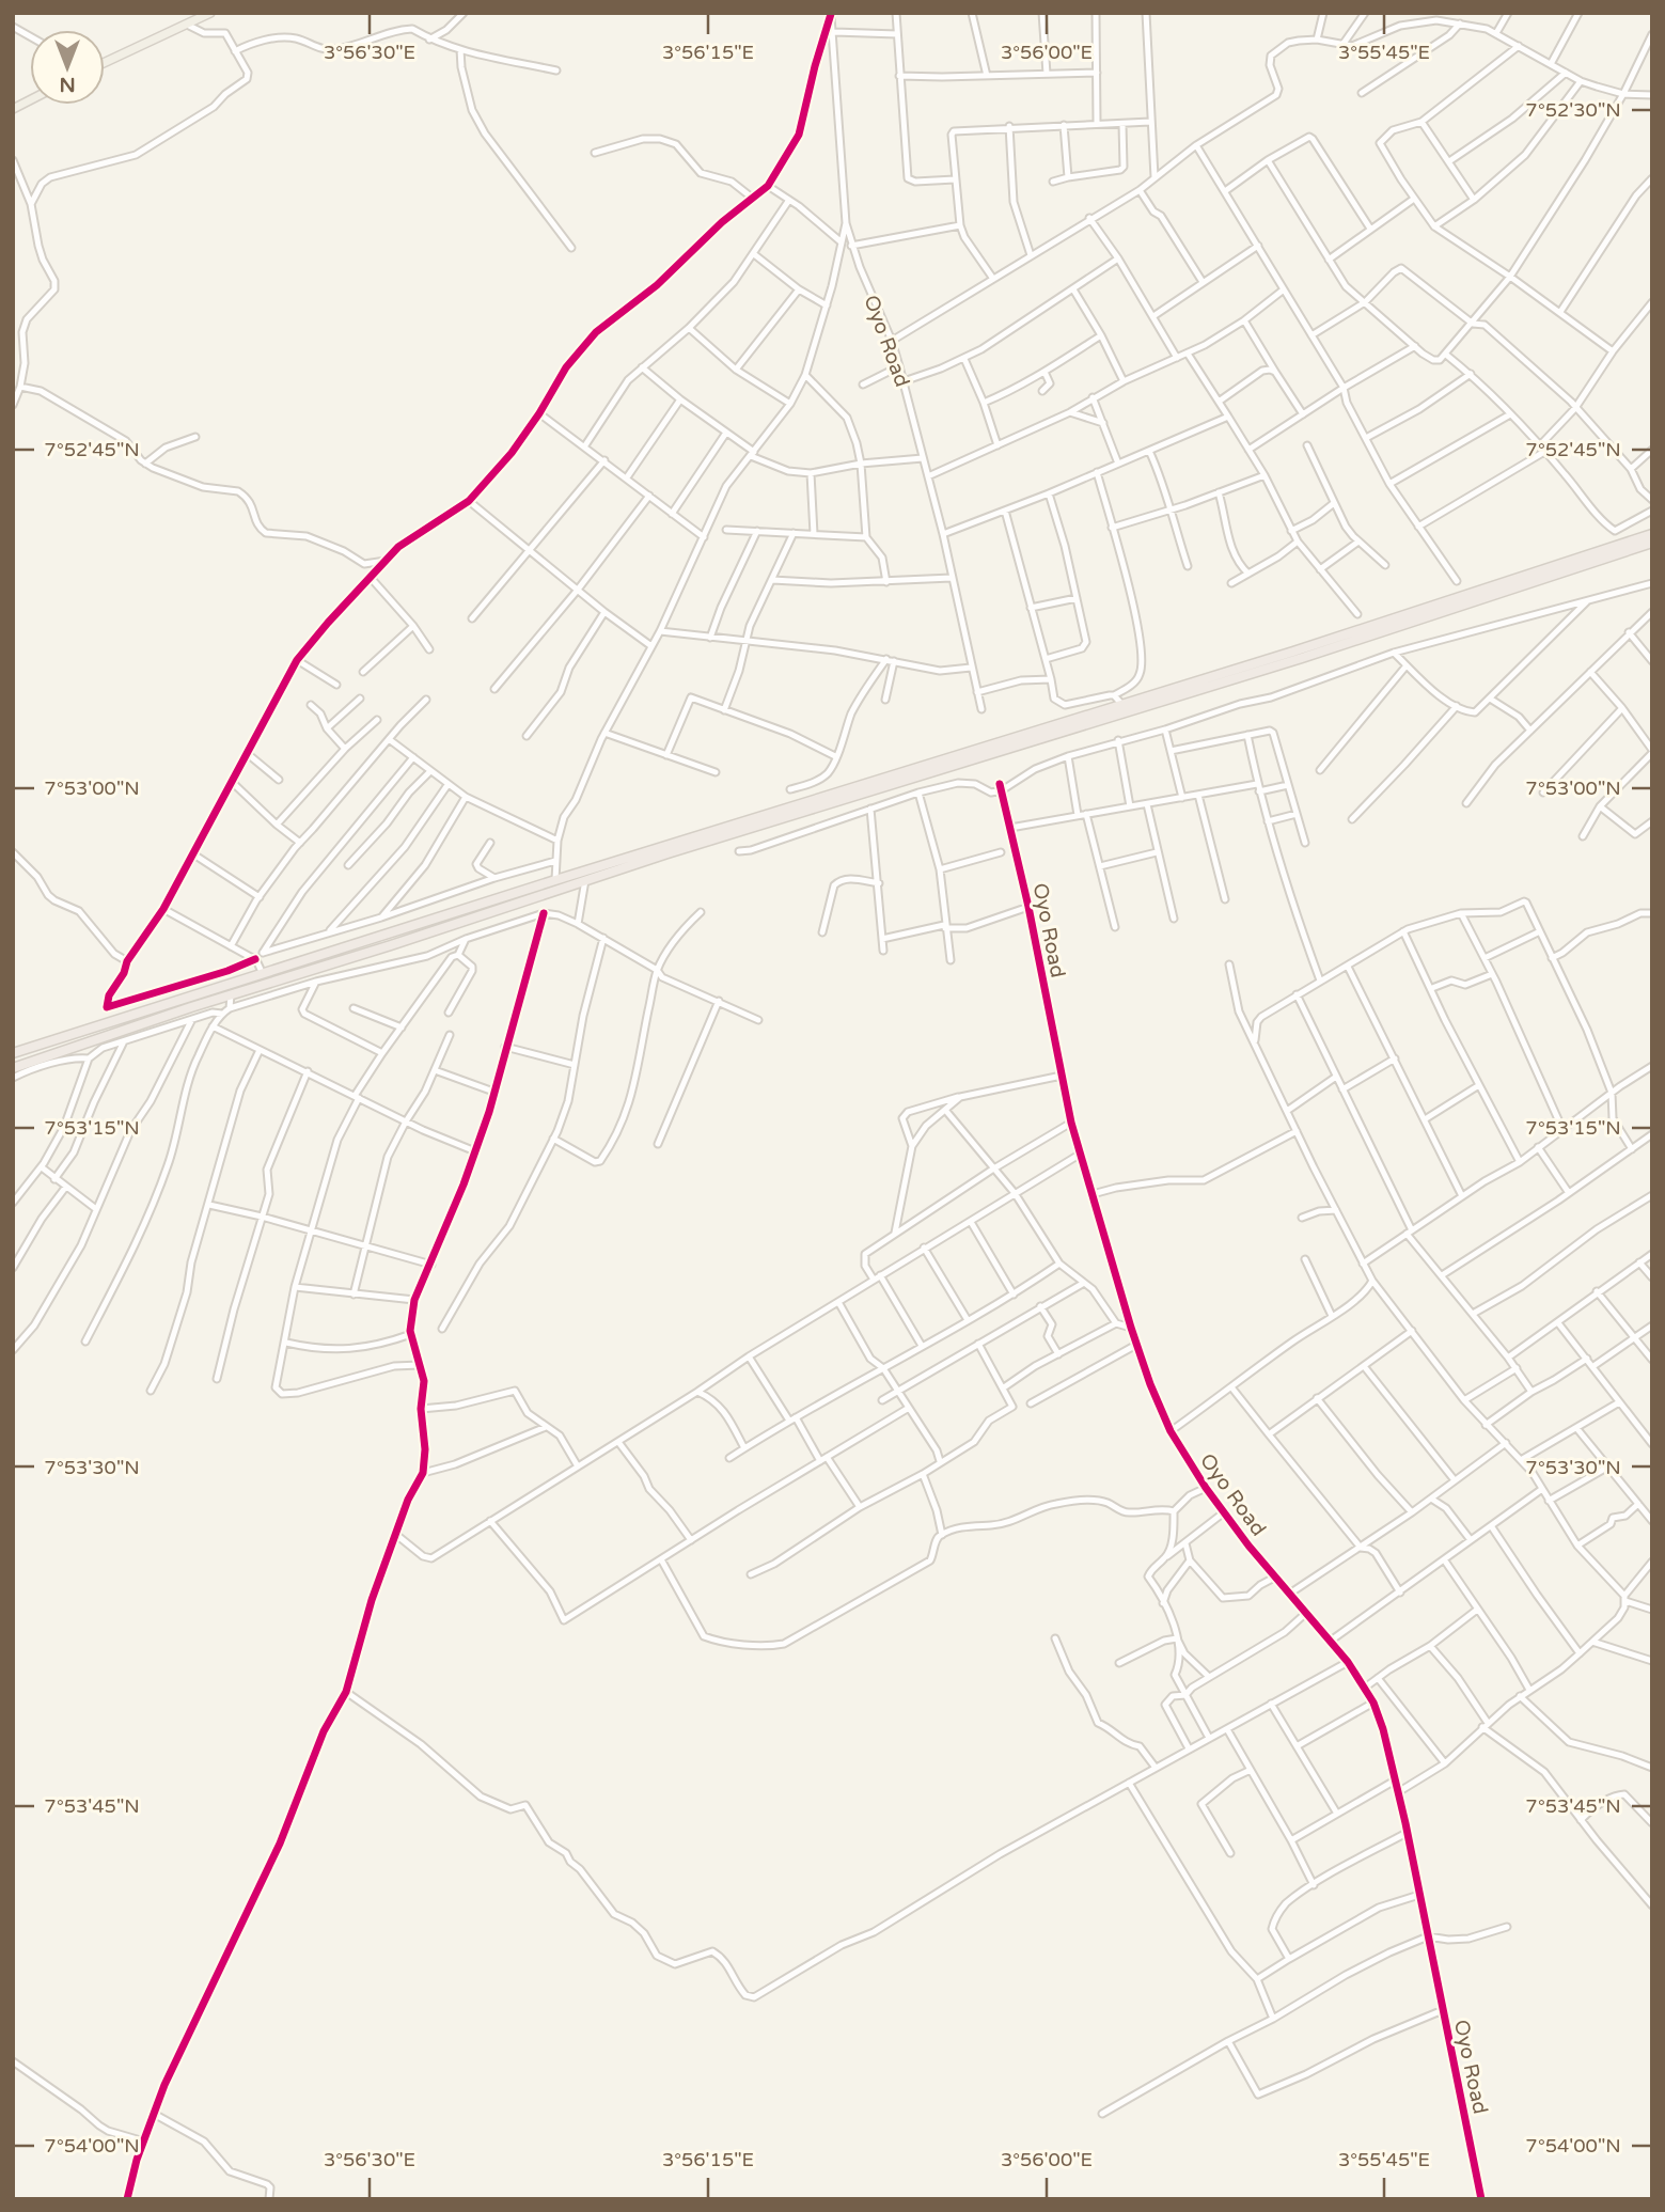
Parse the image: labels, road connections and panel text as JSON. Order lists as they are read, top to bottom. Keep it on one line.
{"streets":{"street":["Oyo Road"]},"north":"bottom","coordinates":["3°56'30\"E","3°56'15\"E","3°56'00\"E","3°55'45\"E","7°52'30\"N","7°52'45\"N","7°53'00\"N","7°53'15\"N","7°53'30\"N","7°53'45\"N","7°54'00\"N"]}
